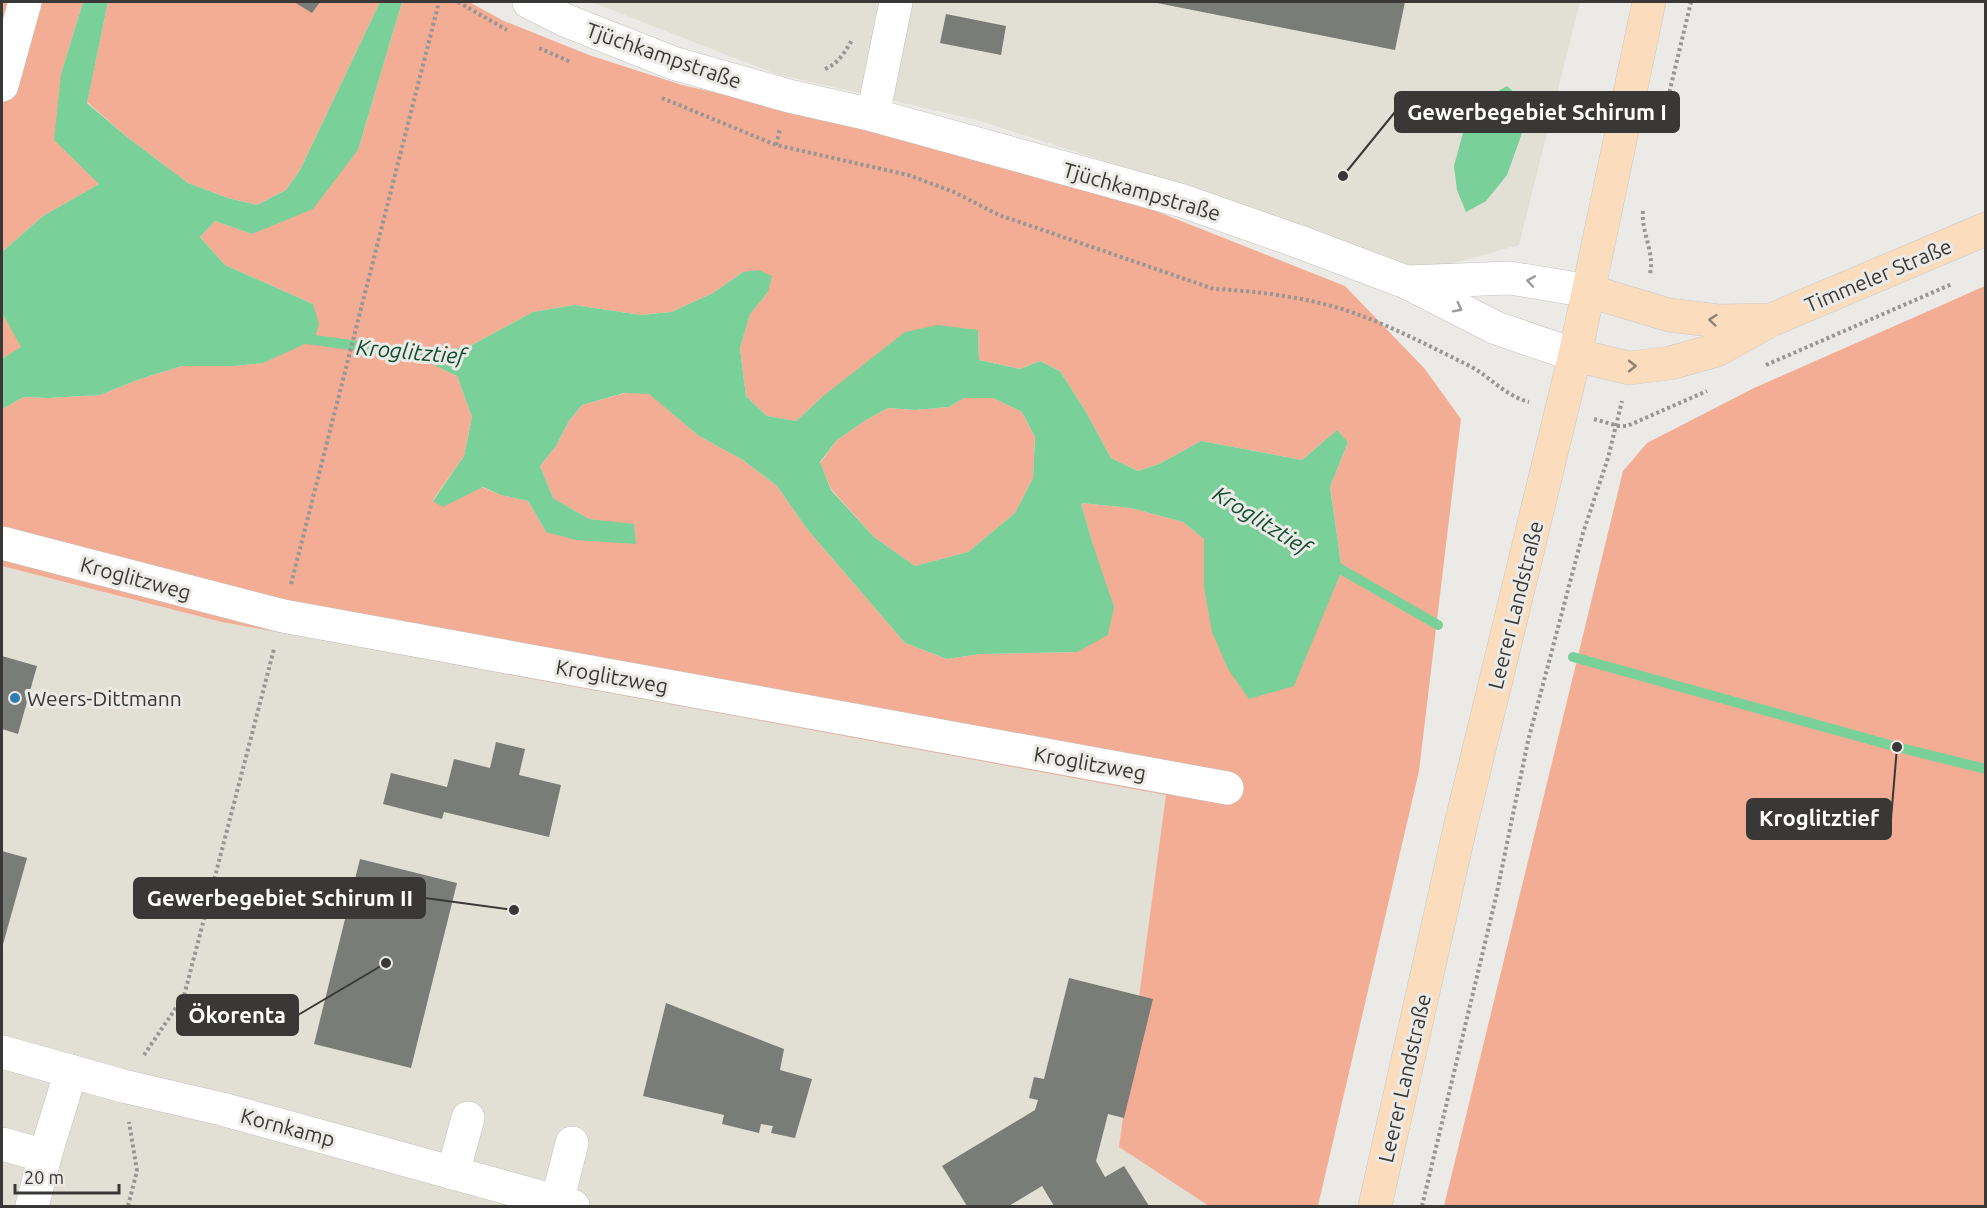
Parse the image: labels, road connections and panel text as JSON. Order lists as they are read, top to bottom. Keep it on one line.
{"streets":{"main road":["Timmeler Straße","Leerer Landstraße"],"street":["Tjüchkampstraße","Kroglitzweg","Kornkamp"]},"crossings":[["Tjüchkampstraße","Timmeler Straße"],["Tjüchkampstraße","Leerer Landstraße"],["Timmeler Straße","Leerer Landstraße"]],"water":["Kroglitztief"],"places":["Gewerbegebiet Schirum I","Weers-Dittmann","Kroglitztief","Gewerbegebiet Schirum II","Ökorenta"],"scale_bar":"20 m"}
